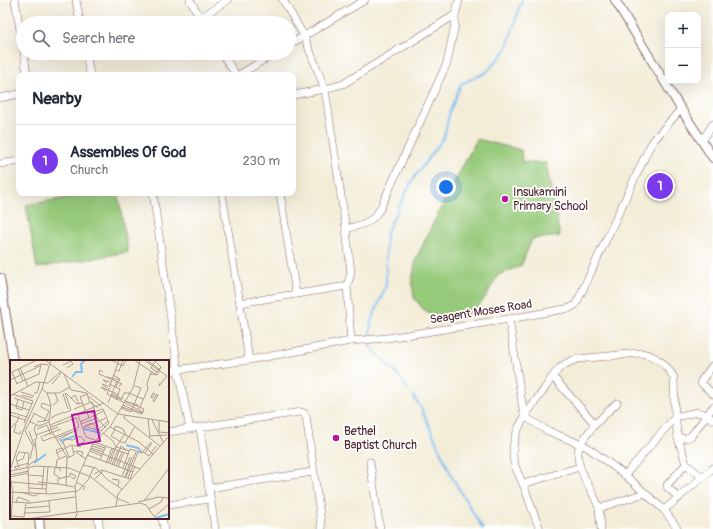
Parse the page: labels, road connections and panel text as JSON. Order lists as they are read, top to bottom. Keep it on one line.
{"streets":{"street":["Seagent Moses Road"]},"places":["Insukamini Primary School","Bethel Baptist Church"],"page":{"map_buttons":["+","−"],"search":"Search here","heading":"Nearby","list":[{"mark":"1","name":"Assembles Of God","note":"Church","value":"230 m"}],"pins":"1"}}
